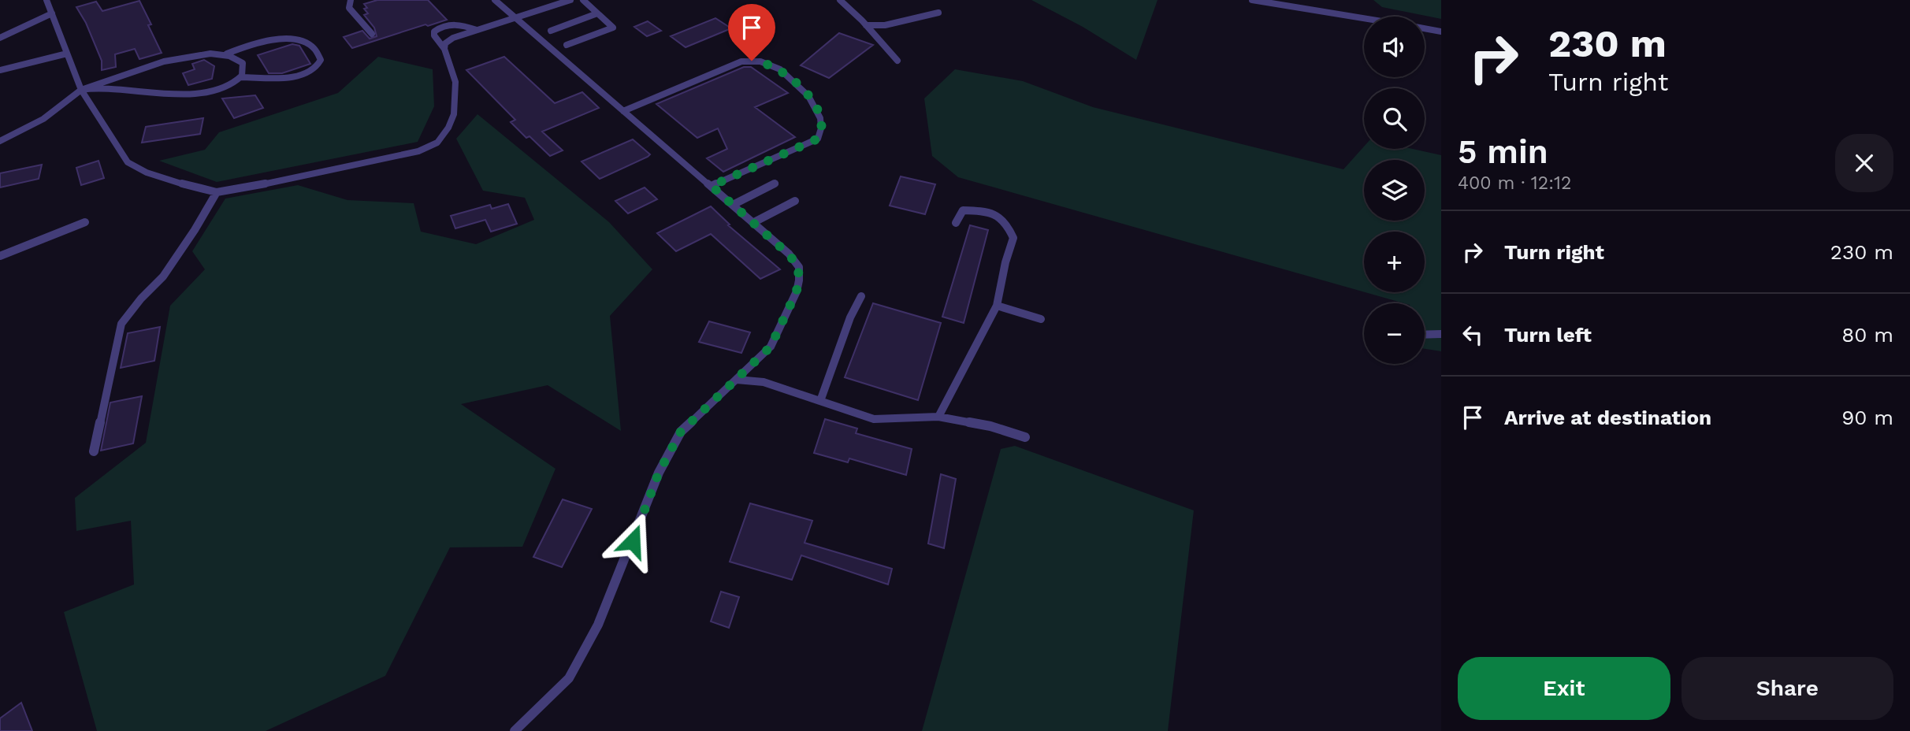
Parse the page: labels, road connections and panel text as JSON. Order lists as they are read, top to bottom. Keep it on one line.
{"page":{"turn":["230 m","Turn right"],"map_buttons":["+","−"],"heading":["5 min","400 m · 12:12"],"list":[{"name":"Turn right","value":"230 m"},{"name":"Turn left","value":"80 m"},{"name":"Arrive at destination","value":"90 m"}],"buttons":["Exit","Share"]}}
